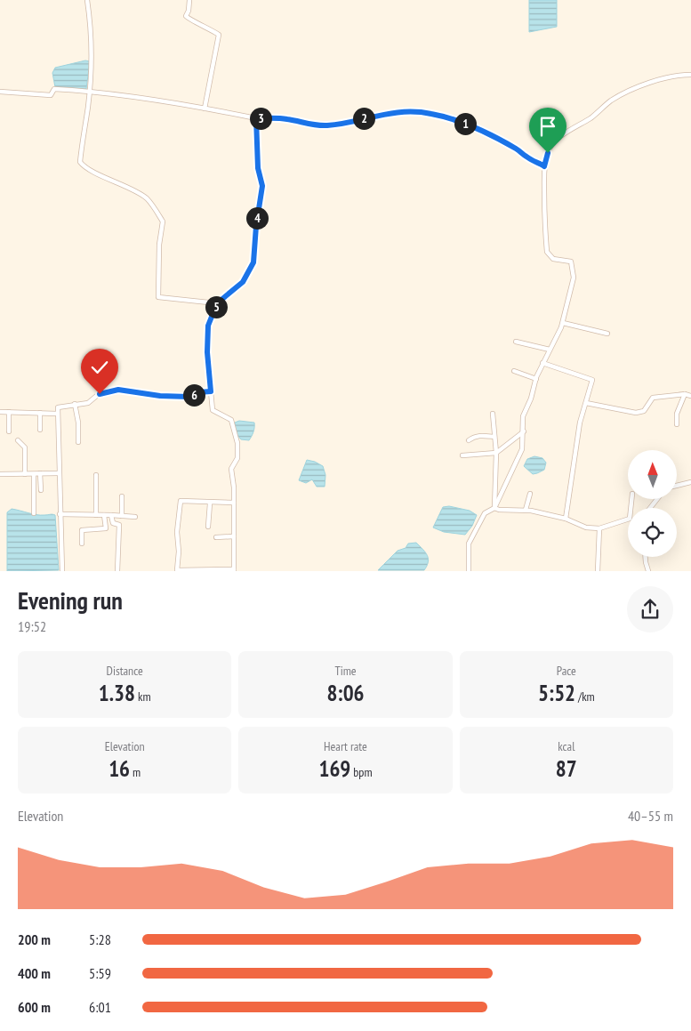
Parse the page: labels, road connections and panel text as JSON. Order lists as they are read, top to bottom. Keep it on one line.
{"north":"top","page":{"pins":["2","3","1","4","5","6"],"heading":["Evening run","19:52"],"stats":[["Distance","1.38 km"],["Time","8:06"],["Pace","5:52 /km"],["Elevation","16 m"],["Heart rate","169 bpm"],["kcal","87"]],"chart":["Elevation","40–55 m"],"list":[{"name":"200 m","note":"5:28"},{"name":"400 m","note":"5:59"},{"name":"600 m","note":"6:01"}]}}
